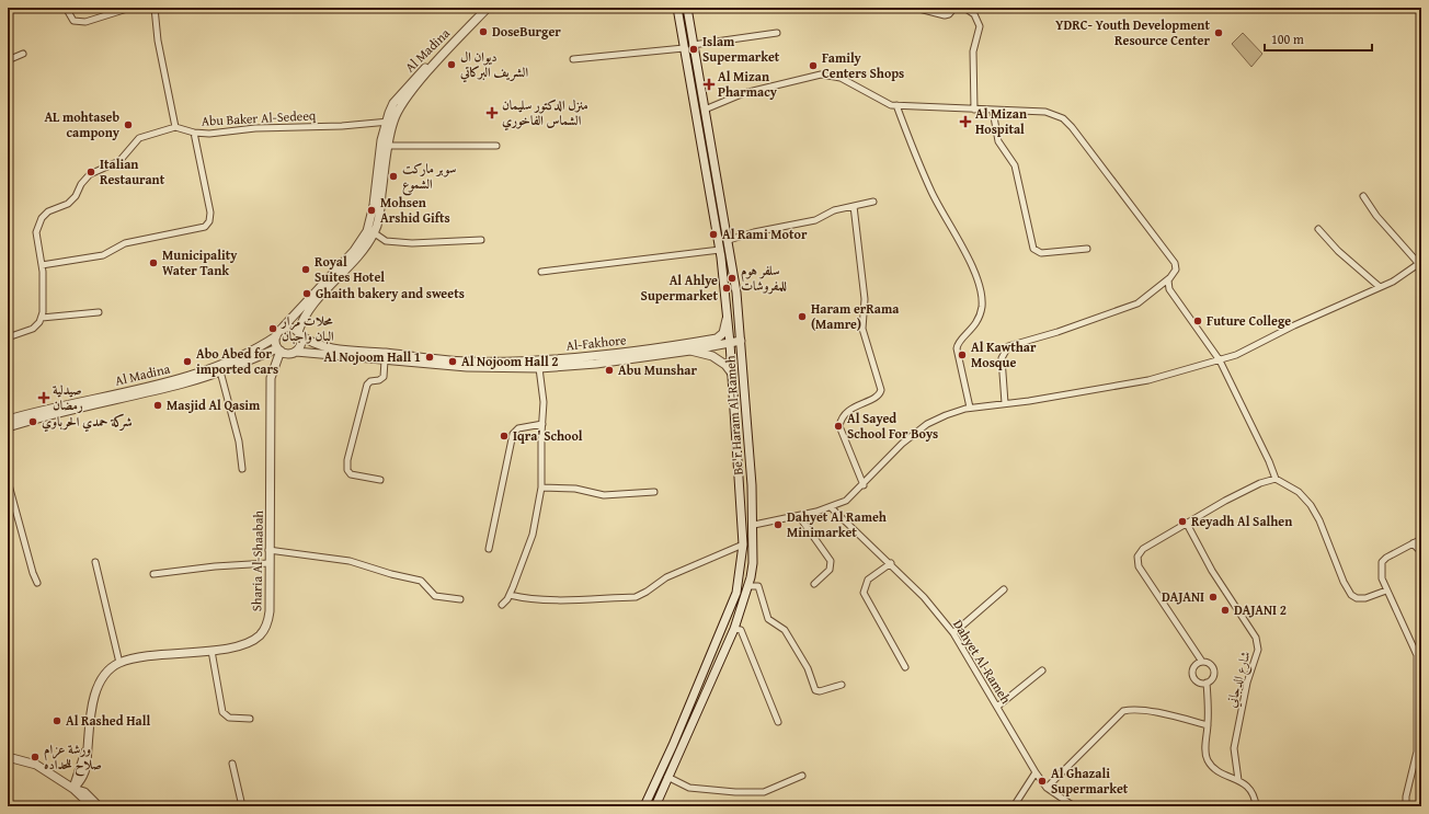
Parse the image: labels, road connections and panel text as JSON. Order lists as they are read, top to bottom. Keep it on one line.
{"streets":{"street":["Al Madina","Abu Baker Al-Sedeeq","Al-Fakhore","Be'r Haram Al-Rameh","Sharia Al-Shaabah","Dahyet Al-Rameh","شارع الدجاني"]},"crossings":[["Al Madina","Abu Baker Al-Sedeeq"],["Al Madina","Al-Fakhore"],["Al Madina","Sharia Al-Shaabah"],["Al-Fakhore","Be'r Haram Al-Rameh"],["Al-Fakhore","Sharia Al-Shaabah"]],"places":{"other":["DoseBurger","YDRC- Youth Development Resource Center","Islam Supermarket","ديوان ال الشريف البركاتي","Family Centers Shops","AL mohtaseb campony","Italian Restaurant","سوبر ماركت الشموع","Mohsen Arshid Gifts","Al Rami Motor","Municipality Water Tank","Royal Suites Hotel","سلفر هوم للمفروشات","Al Ahlye Supermarket","Ghaith bakery and sweets","Haram erRama (Mamre)","Future College","محلات مرار البان واجبان","Al Kawthar Mosque","Al Nojoom Hall 1","Abo Abed for imported cars","Al Nojoom Hall 2","Abu Munshar","Masjid Al Qasim","شركة حمدي الحرباوي","Al Sayed School For Boys","Iqra' School","Reyadh Al Salhen","Dahyet Al Rameh Minimarket","DAJANI","DAJANI 2","Al Rashed Hall","ورشة عزام صلاح للحداده","Al Ghazali Supermarket"],"health":["Al Mizan Pharmacy","منزل الدكتور سليمان الشماس الفاخوري","Al Mizan Hospital","صيدلية رمضان"]},"scale_bar":"100 m"}
